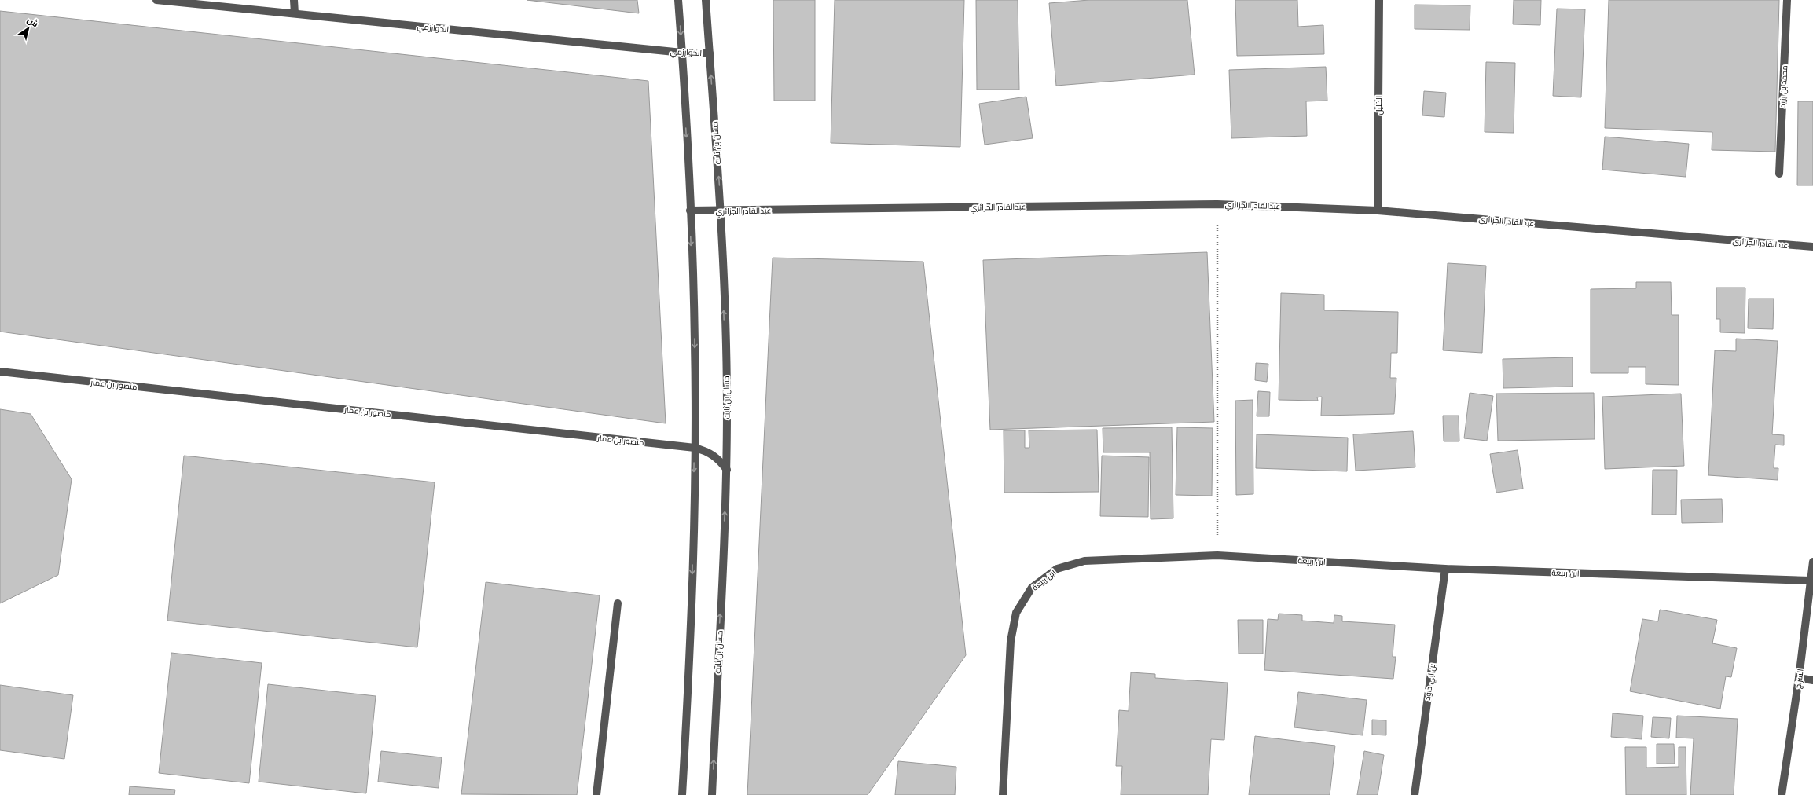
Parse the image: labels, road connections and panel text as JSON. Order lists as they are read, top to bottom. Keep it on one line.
{"streets":{"street":["الخوارزمي","محمد بن يزيد","الخليل","حسان بن ثابت","عبدالقادر الجزائري","منصور بن عمار","ابن ربيعة","السراج","بن ابي داود"]},"crossings":[["الخوارزمي","حسان بن ثابت"],["الخليل","عبدالقادر الجزائري"],["حسان بن ثابت","عبدالقادر الجزائري"],["حسان بن ثابت","منصور بن عمار"],["ابن ربيعة","السراج"],["ابن ربيعة","بن ابي داود"]],"north":"top right"}
